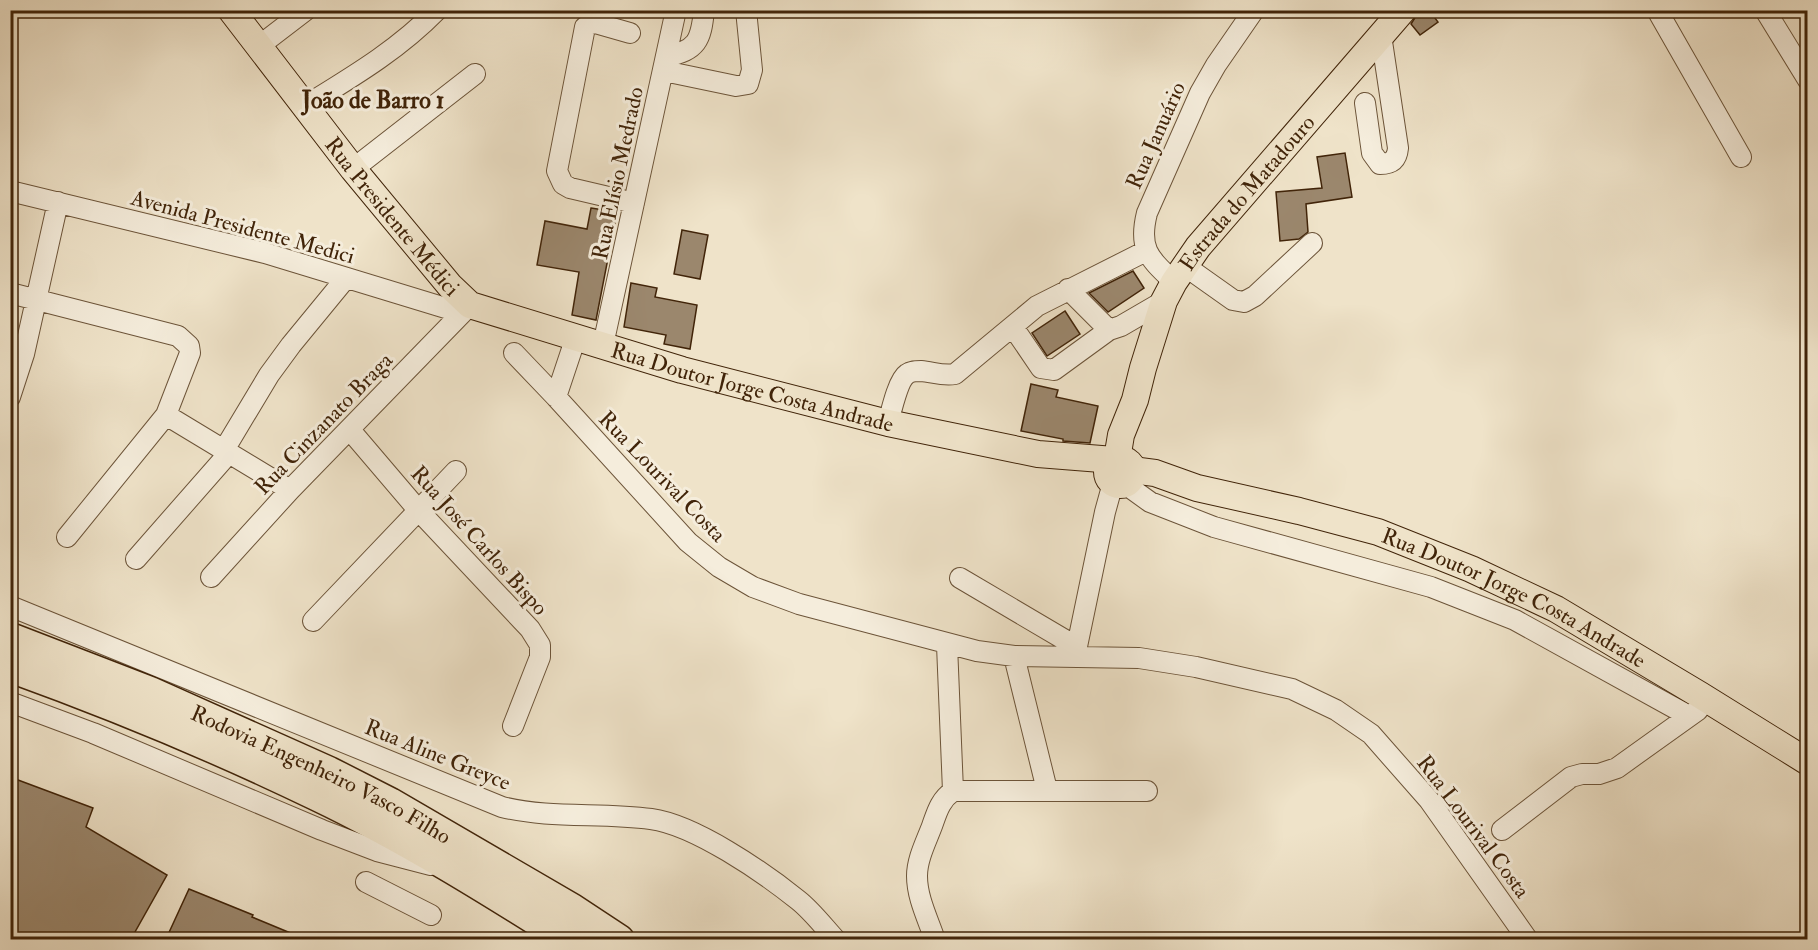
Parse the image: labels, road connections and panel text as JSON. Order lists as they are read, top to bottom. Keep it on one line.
{"streets":{"highway":["Rodovia Engenheiro Vasco Filho"],"main road":["Estrada do Matadouro","Rua Presidente Médici","Rua Doutor Jorge Costa Andrade"],"street":["Rua Januário","Rua Elísio Medrado","Avenida Presidente Medici","Rua Cinzanato Braga","Rua Lourival Costa","Rua José Carlos Bispo","Rua Aline Greyce"]},"crossings":[["Rua Elísio Medrado","Rua Doutor Jorge Costa Andrade"],["Estrada do Matadouro","Rua Doutor Jorge Costa Andrade"],["Rua Presidente Médici","Avenida Presidente Medici"],["Rua Presidente Médici","Rua Doutor Jorge Costa Andrade"],["Rua Presidente Médici","Rua Cinzanato Braga"],["Avenida Presidente Medici","Rua Doutor Jorge Costa Andrade"],["Avenida Presidente Medici","Rua Cinzanato Braga"],["Rua Doutor Jorge Costa Andrade","Rua Cinzanato Braga"],["Rua Cinzanato Braga","Rua José Carlos Bispo"]],"districts":["João de Barro 1"]}
